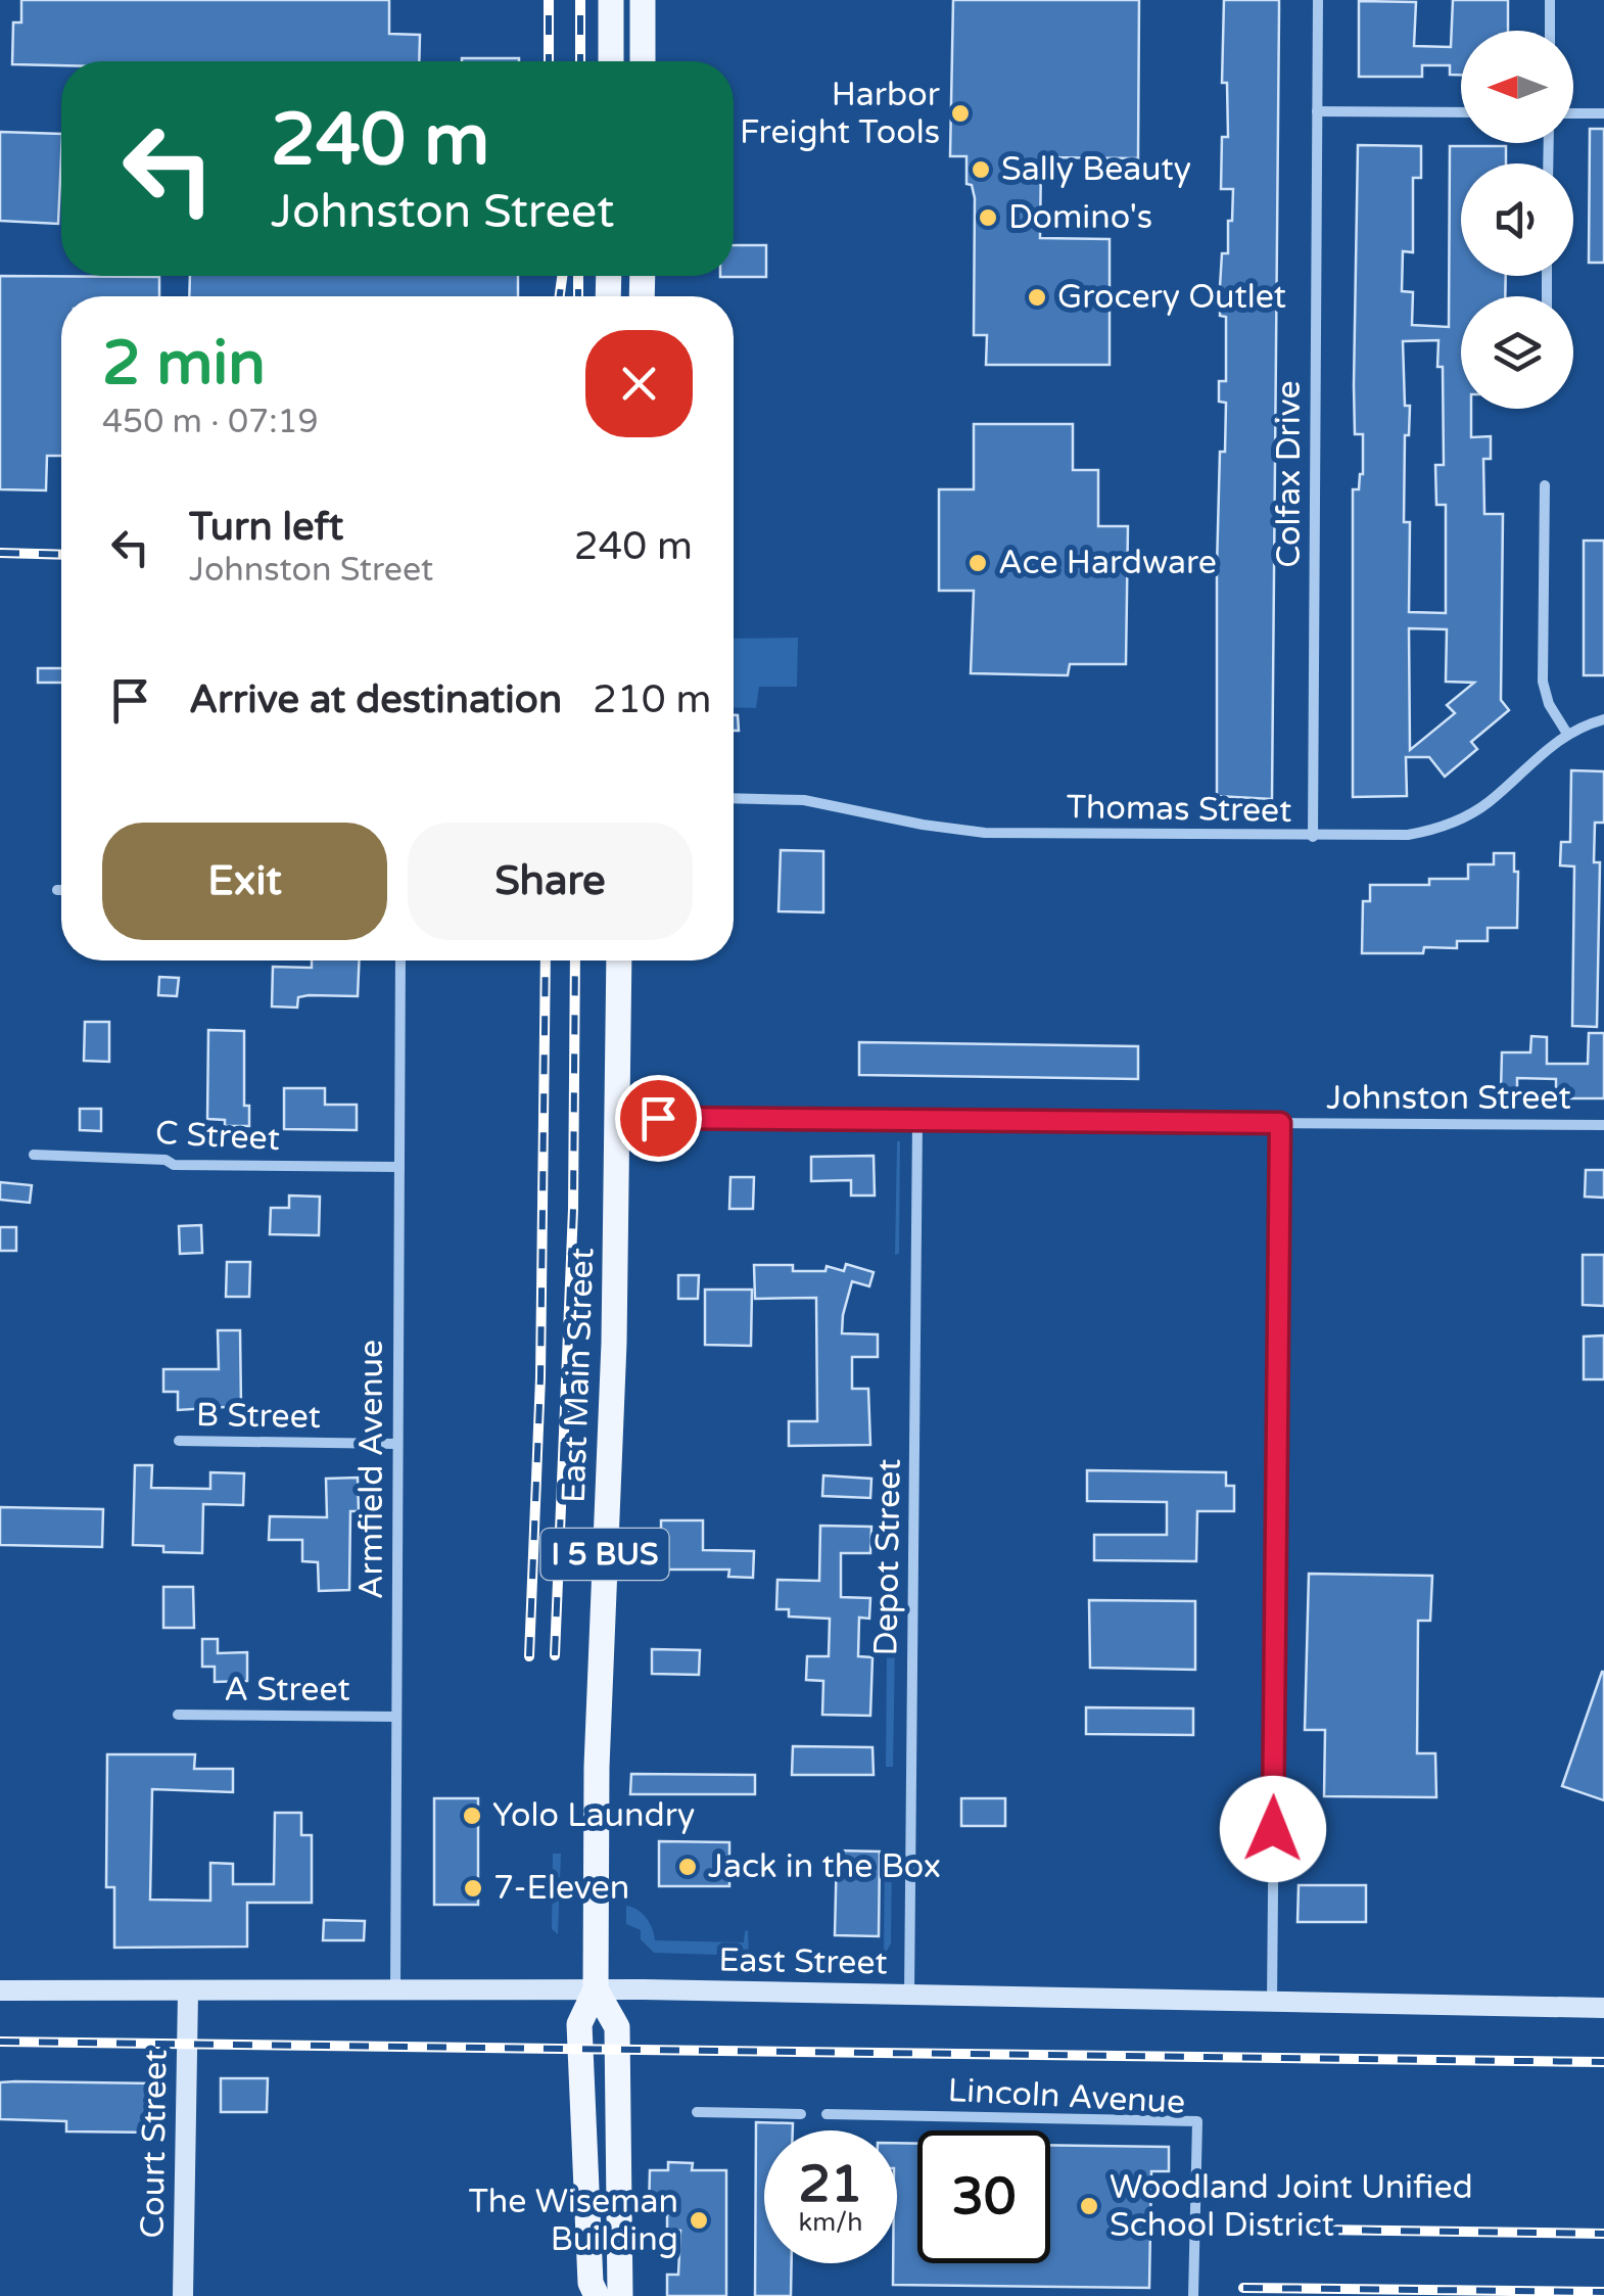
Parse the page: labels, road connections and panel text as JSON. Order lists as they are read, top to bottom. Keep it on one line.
{"streets":{"main road":["East Main Street","I 5 BUS","East Street","Court Street"],"street":["Colfax Drive","Thomas Street","Johnston Street","C Street","B Street","Armfield Avenue","Depot Street","A Street","Lincoln Avenue"]},"crossings":[["Colfax Drive","Thomas Street"],["Johnston Street","East Main Street"],["Johnston Street","Depot Street"],["C Street","Armfield Avenue"],["East Main Street","I 5 BUS"],["East Main Street","East Street"],["B Street","Armfield Avenue"],["Armfield Avenue","A Street"],["Armfield Avenue","East Street"],["I 5 BUS","East Street"],["Depot Street","East Street"],["East Street","Court Street"]],"places":["Harbor Freight Tools","Sally Beauty","Domino's","Grocery Outlet","Ace Hardware","Yolo Laundry","Jack in the Box","7-Eleven","Woodland Joint Unified School District","The Wiseman Building"],"north":"left","page":{"turn":["240 m","Johnston Street"],"heading":["2 min","450 m · 07:19"],"list":[{"name":"Turn left","note":"Johnston Street","value":"240 m"},{"name":"Arrive at destination","value":"210 m"}],"buttons":["Exit","Share"],"speed":"21 km/h","limit":"30"}}
